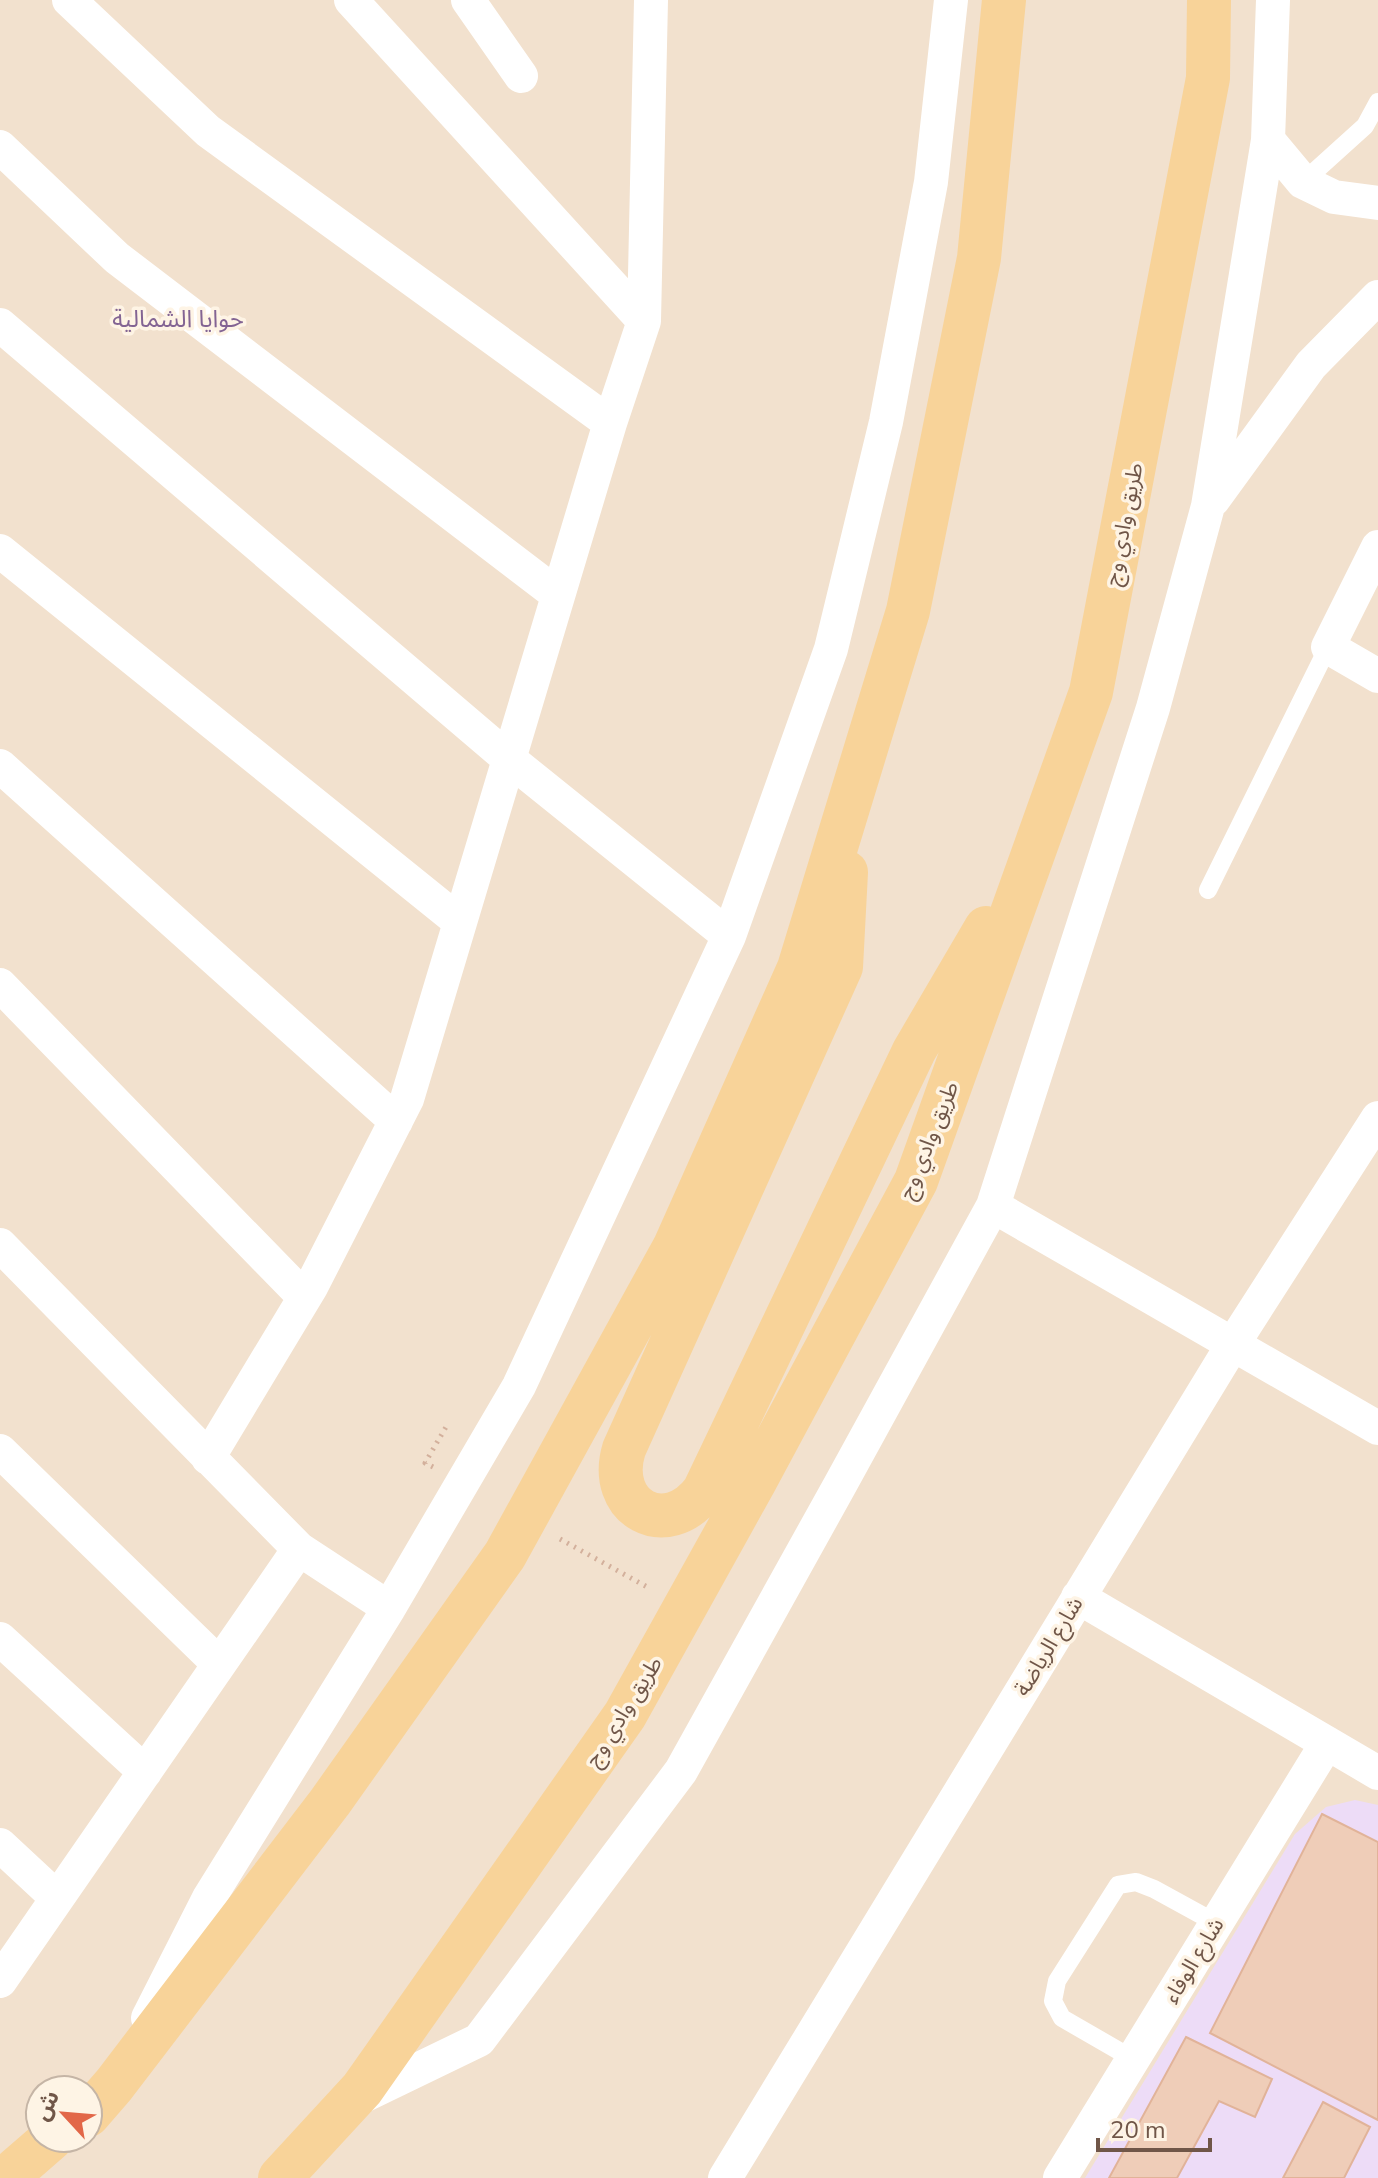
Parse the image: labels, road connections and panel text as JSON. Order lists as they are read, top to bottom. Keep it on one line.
{"streets":{"main road":["طريق وادي وج"],"street":["شارع الرياضة","شارع الوفاء"]},"districts":["حوايا الشمالية"],"scale_bar":"20 m","north":"top left"}
